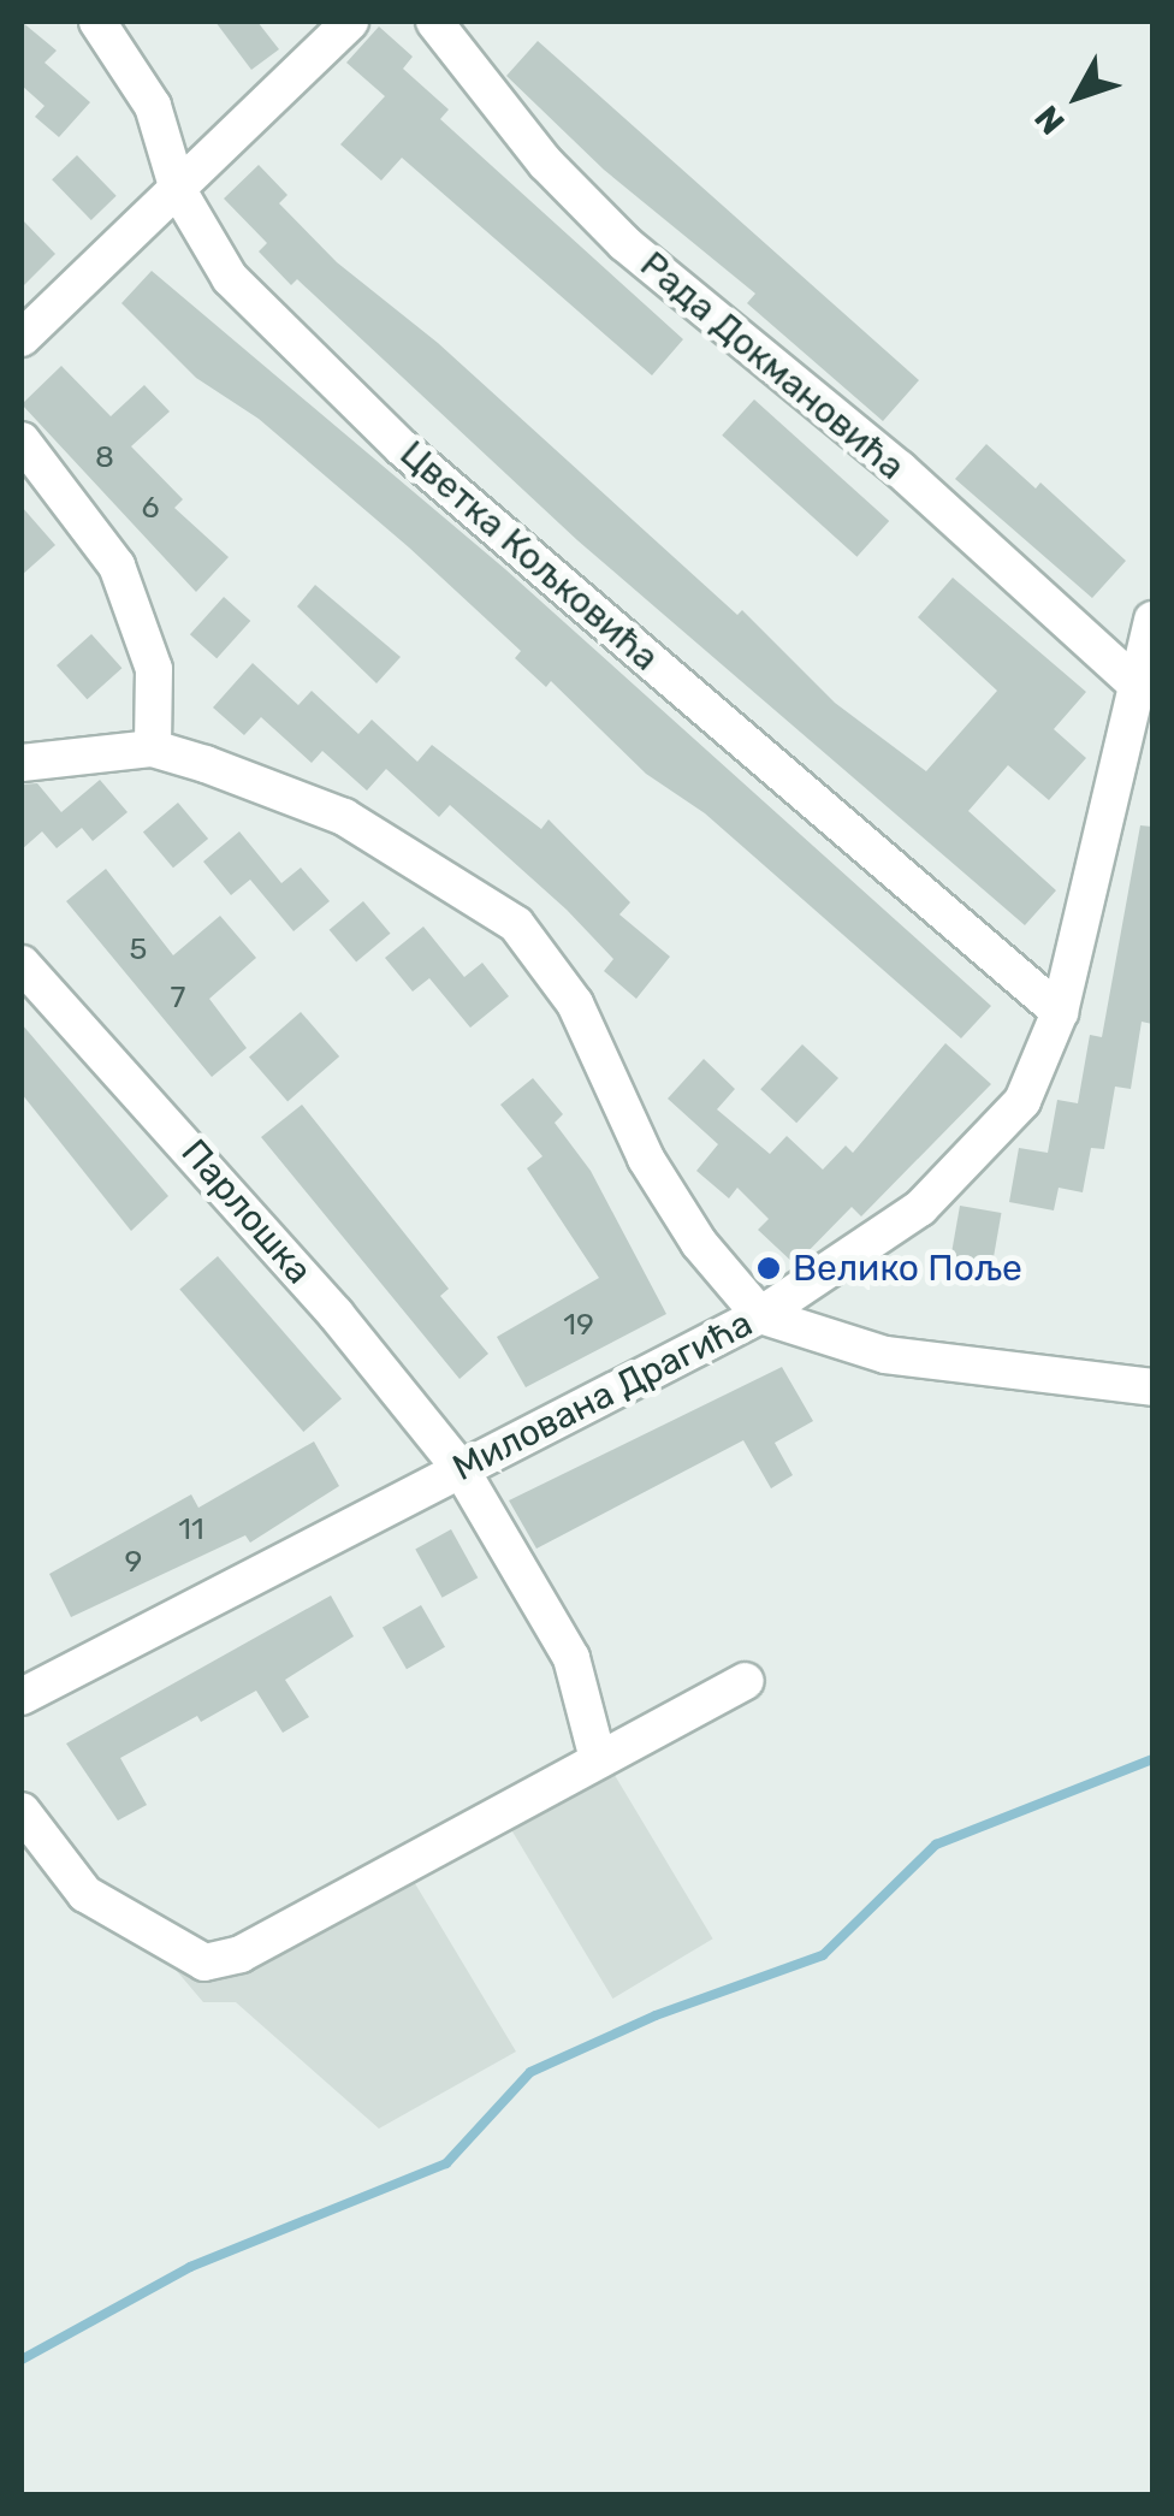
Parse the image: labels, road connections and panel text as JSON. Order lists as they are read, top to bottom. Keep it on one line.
{"streets":{"street":["Рада Докмановића","Цветка Кољковића","Парлошка","Милована Драгића"]},"crossings":[["Рада Докмановића","Милована Драгића"],["Цветка Кољковића","Милована Драгића"],["Парлошка","Милована Драгића"]],"places":["Велико Поље"],"house_numbers":["8","6","5","7","19","11","9"],"north":"bottom left"}
